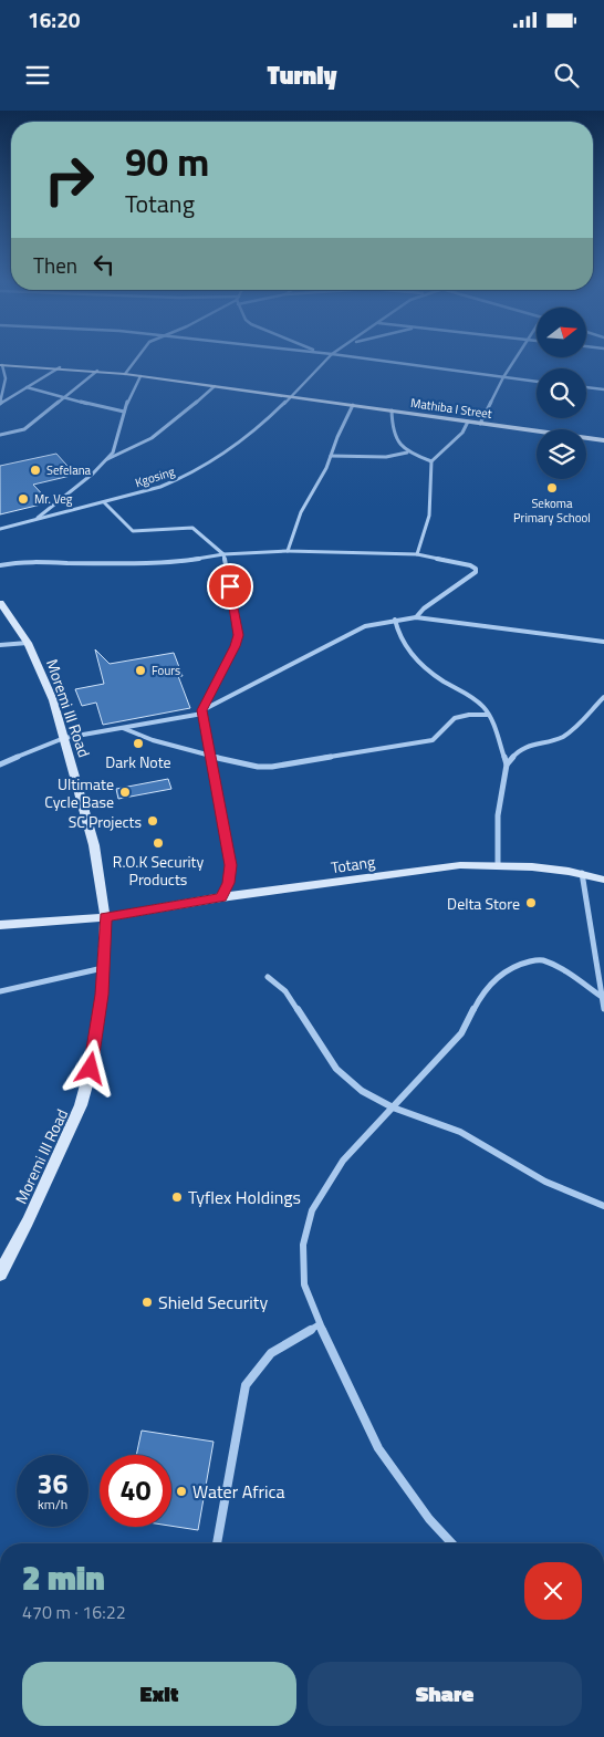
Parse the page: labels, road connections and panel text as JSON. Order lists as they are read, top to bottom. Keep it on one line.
{"streets":{"street":["Mathiba I Street","Kgosing","Moremi III Road","Totang"]},"crossings":[["Mathiba I Street","Kgosing"],["Moremi III Road","Totang"]],"places":["Sefelana","Sekoma Primary School","Mr. Veg","Fours","Dark Note","Ultimate Cycle Base","SC Projects","R.O.K Security Products","Delta Store","Tyflex Holdings","Shield Security","Water Africa"],"north":"right","page":{"status":"16:20","header":"Turnly","turn":["90 m","Totang"],"then":"Then","speed":"36 km/h","limit":"40","heading":["2 min","470 m · 16:22"],"buttons":["Exit","Share"]}}
